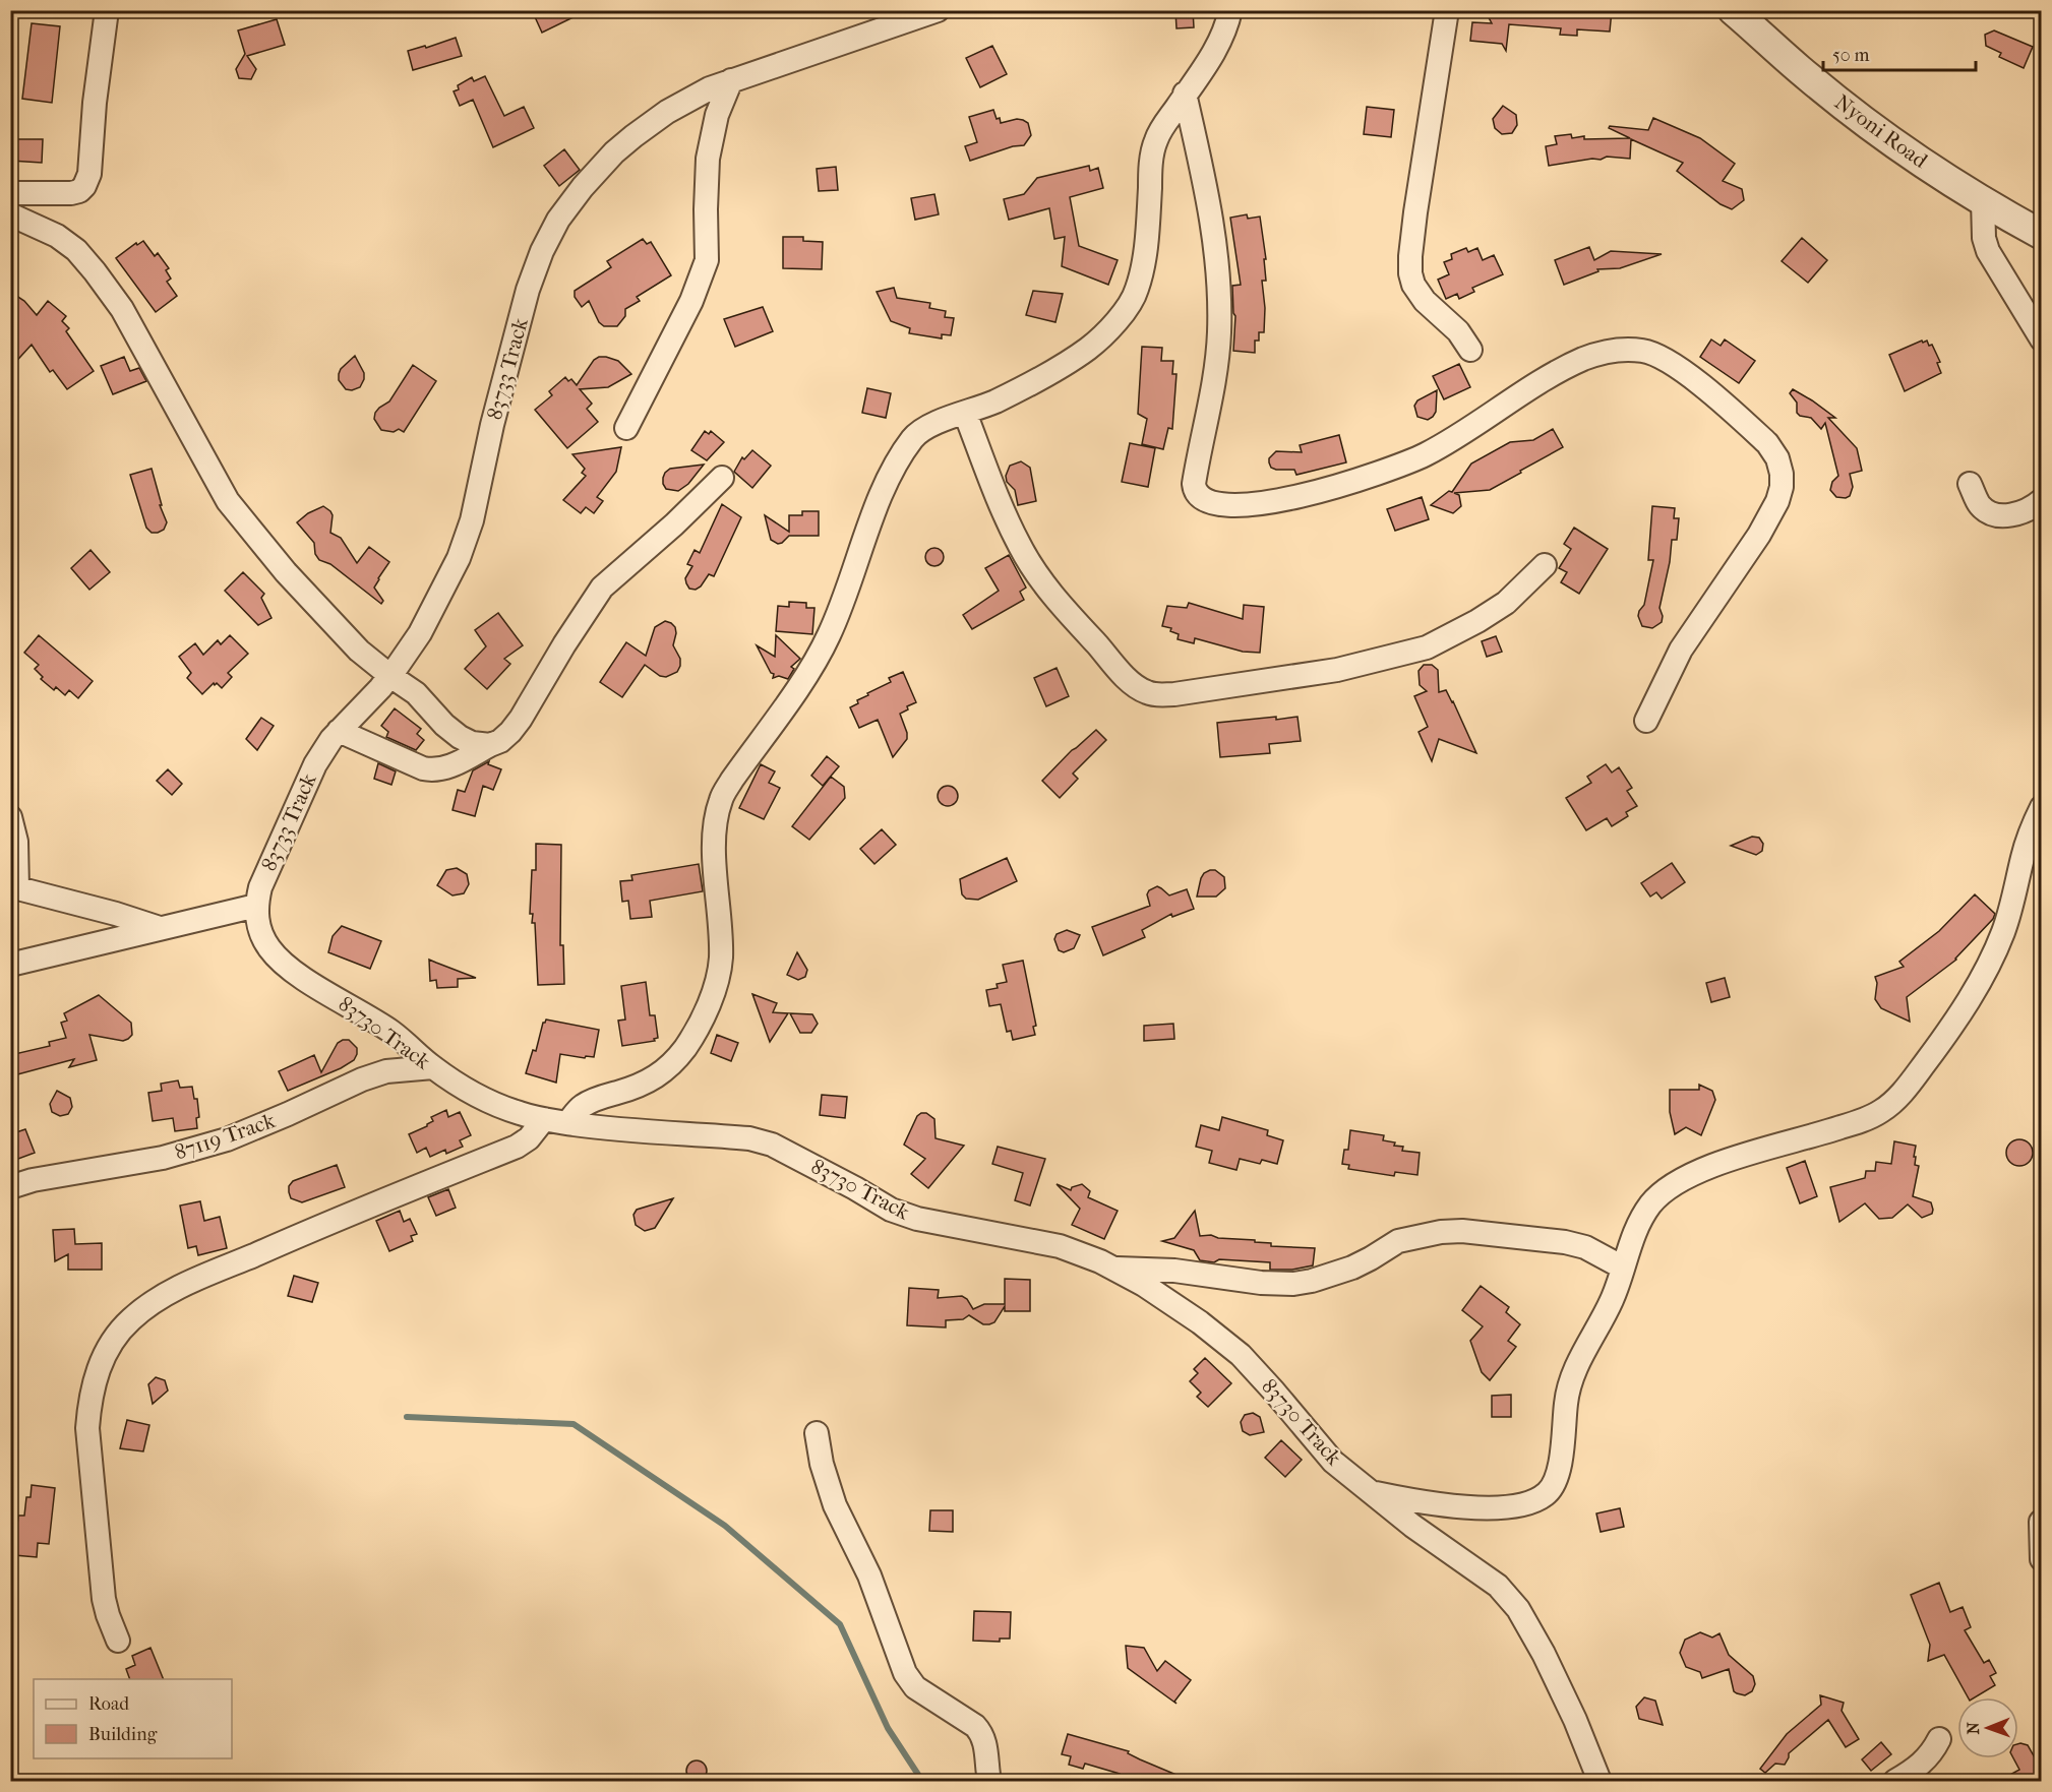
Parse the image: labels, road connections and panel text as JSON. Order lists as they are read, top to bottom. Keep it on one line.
{"streets":{"street":["Nyoni Road","83733 Track","83730 Track","87119 Track"]},"crossings":[["83733 Track","83730 Track"],["83730 Track","87119 Track"]],"legend":["Road","Building"],"scale_bar":"50 m","north":"left"}
